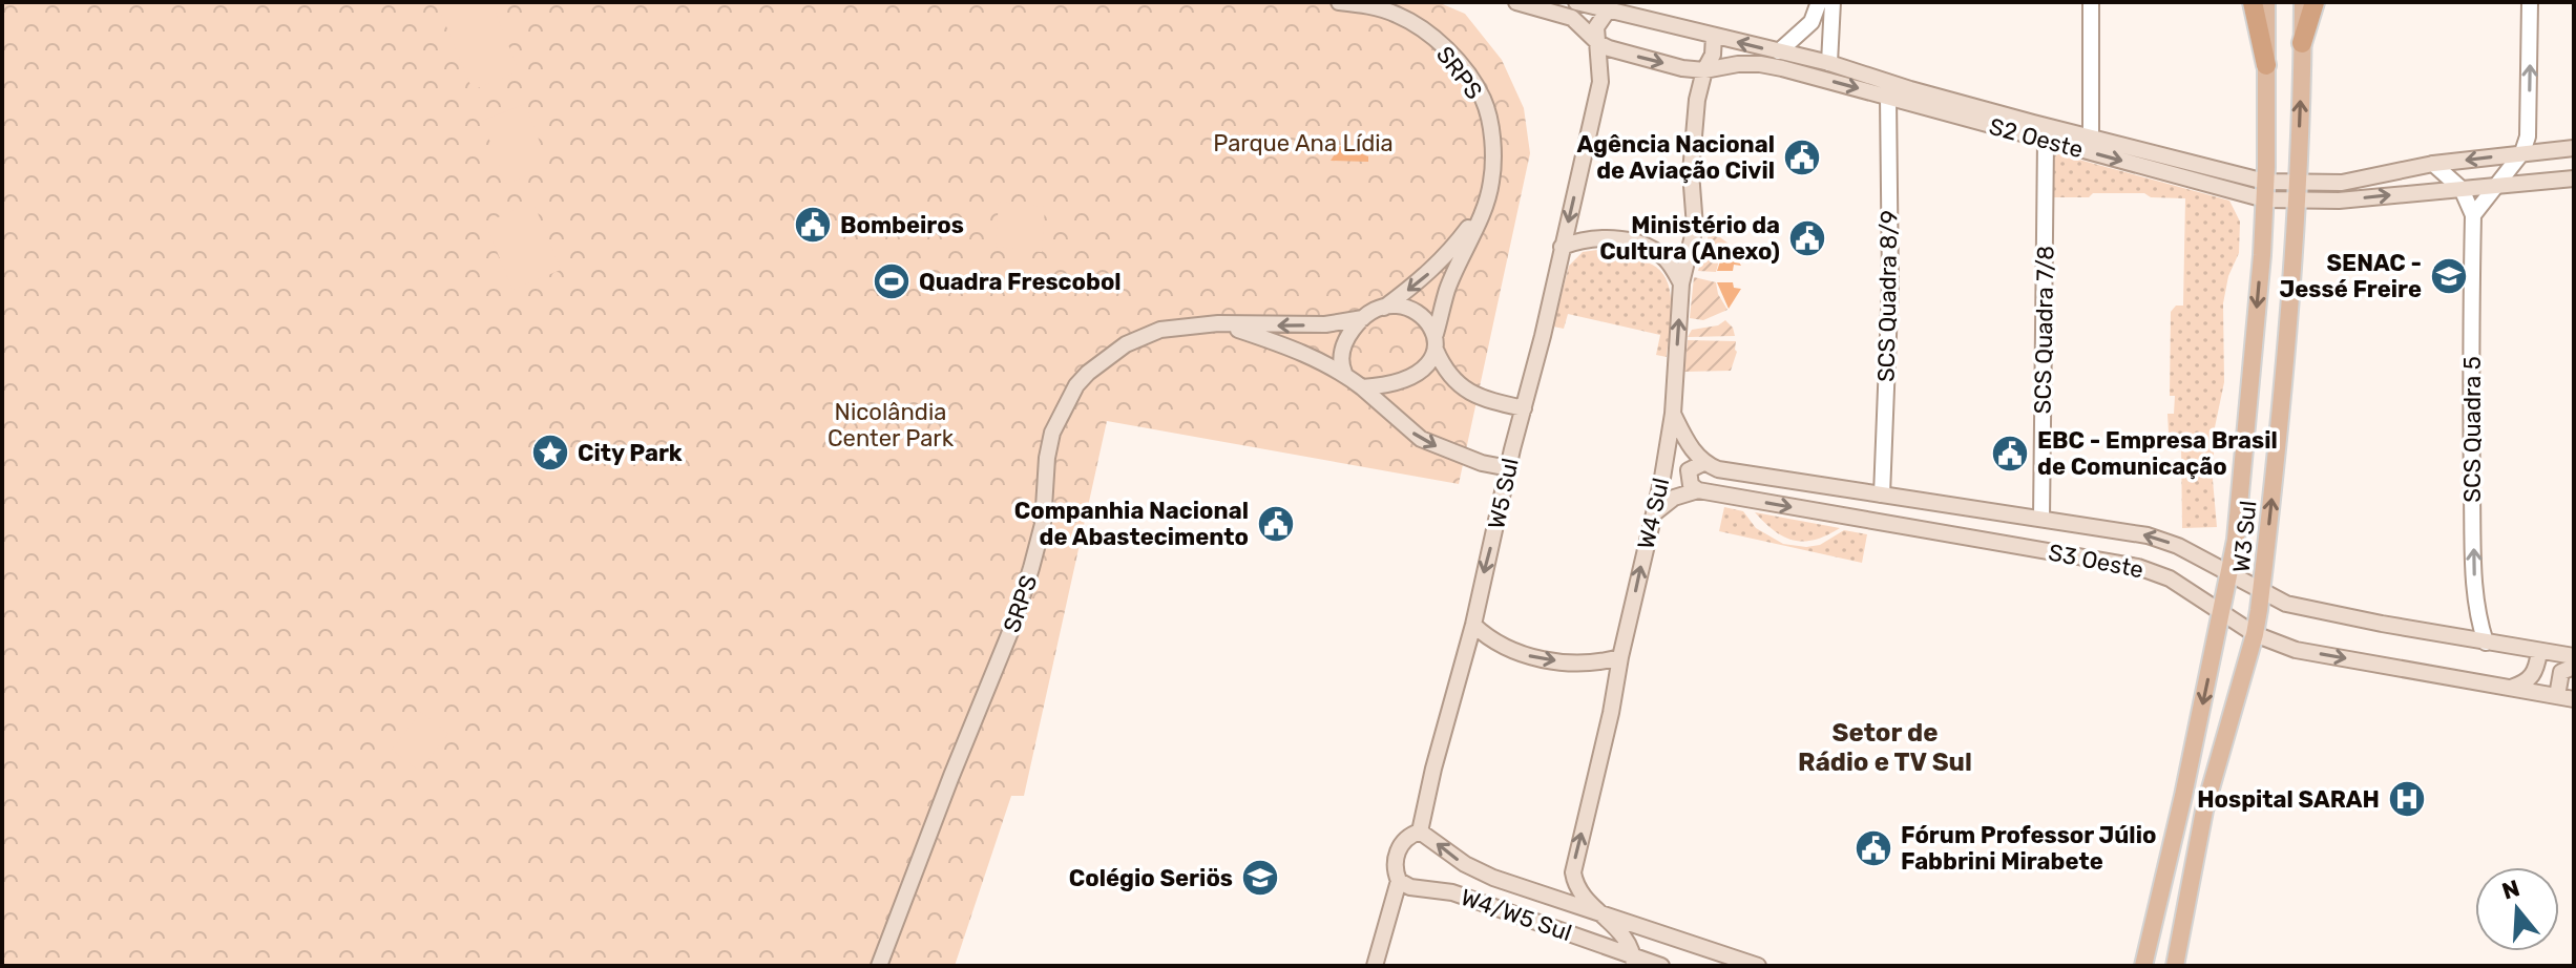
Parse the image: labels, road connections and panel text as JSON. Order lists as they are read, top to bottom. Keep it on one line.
{"streets":{"main road":["SRPS","S2 Oeste","W5 Sul","W4 Sul","W3 Sul","S3 Oeste","W4/W5 Sul"],"street":["SCS Quadra 8/9","SCS Quadra 7/8","SCS Quadra 5"]},"crossings":[["S2 Oeste","SCS Quadra 8/9"],["S2 Oeste","SCS Quadra 7/8"],["S2 Oeste","SCS Quadra 5"],["S2 Oeste","W5 Sul"],["S2 Oeste","W4 Sul"],["S2 Oeste","W3 Sul"],["SCS Quadra 8/9","S3 Oeste"],["SCS Quadra 7/8","S3 Oeste"],["SCS Quadra 5","S3 Oeste"],["W5 Sul","W4/W5 Sul"],["W4 Sul","W4/W5 Sul"],["W3 Sul","S3 Oeste"]],"one_way":["SCS Quadra 5","W5 Sul","W4 Sul"],"districts":["Setor de Rádio e TV Sul"],"parks":["Parque Ana Lídia","Nicolândia Center Park"],"places":{"public building":["Agência Nacional de Aviação Civil","Bombeiros","Ministério da Cultura (Anexo)","EBC - Empresa Brasil de Comunicação","Companhia Nacional de Abastecimento","Fórum Professor Júlio Fabbrini Mirabete"],"school or university":["SENAC - Jessé Freire","Colégio Seriös"],"sports":["Quadra Frescobol"],"place":["City Park"],"hospital":["Hospital SARAH"]},"north":"top"}
